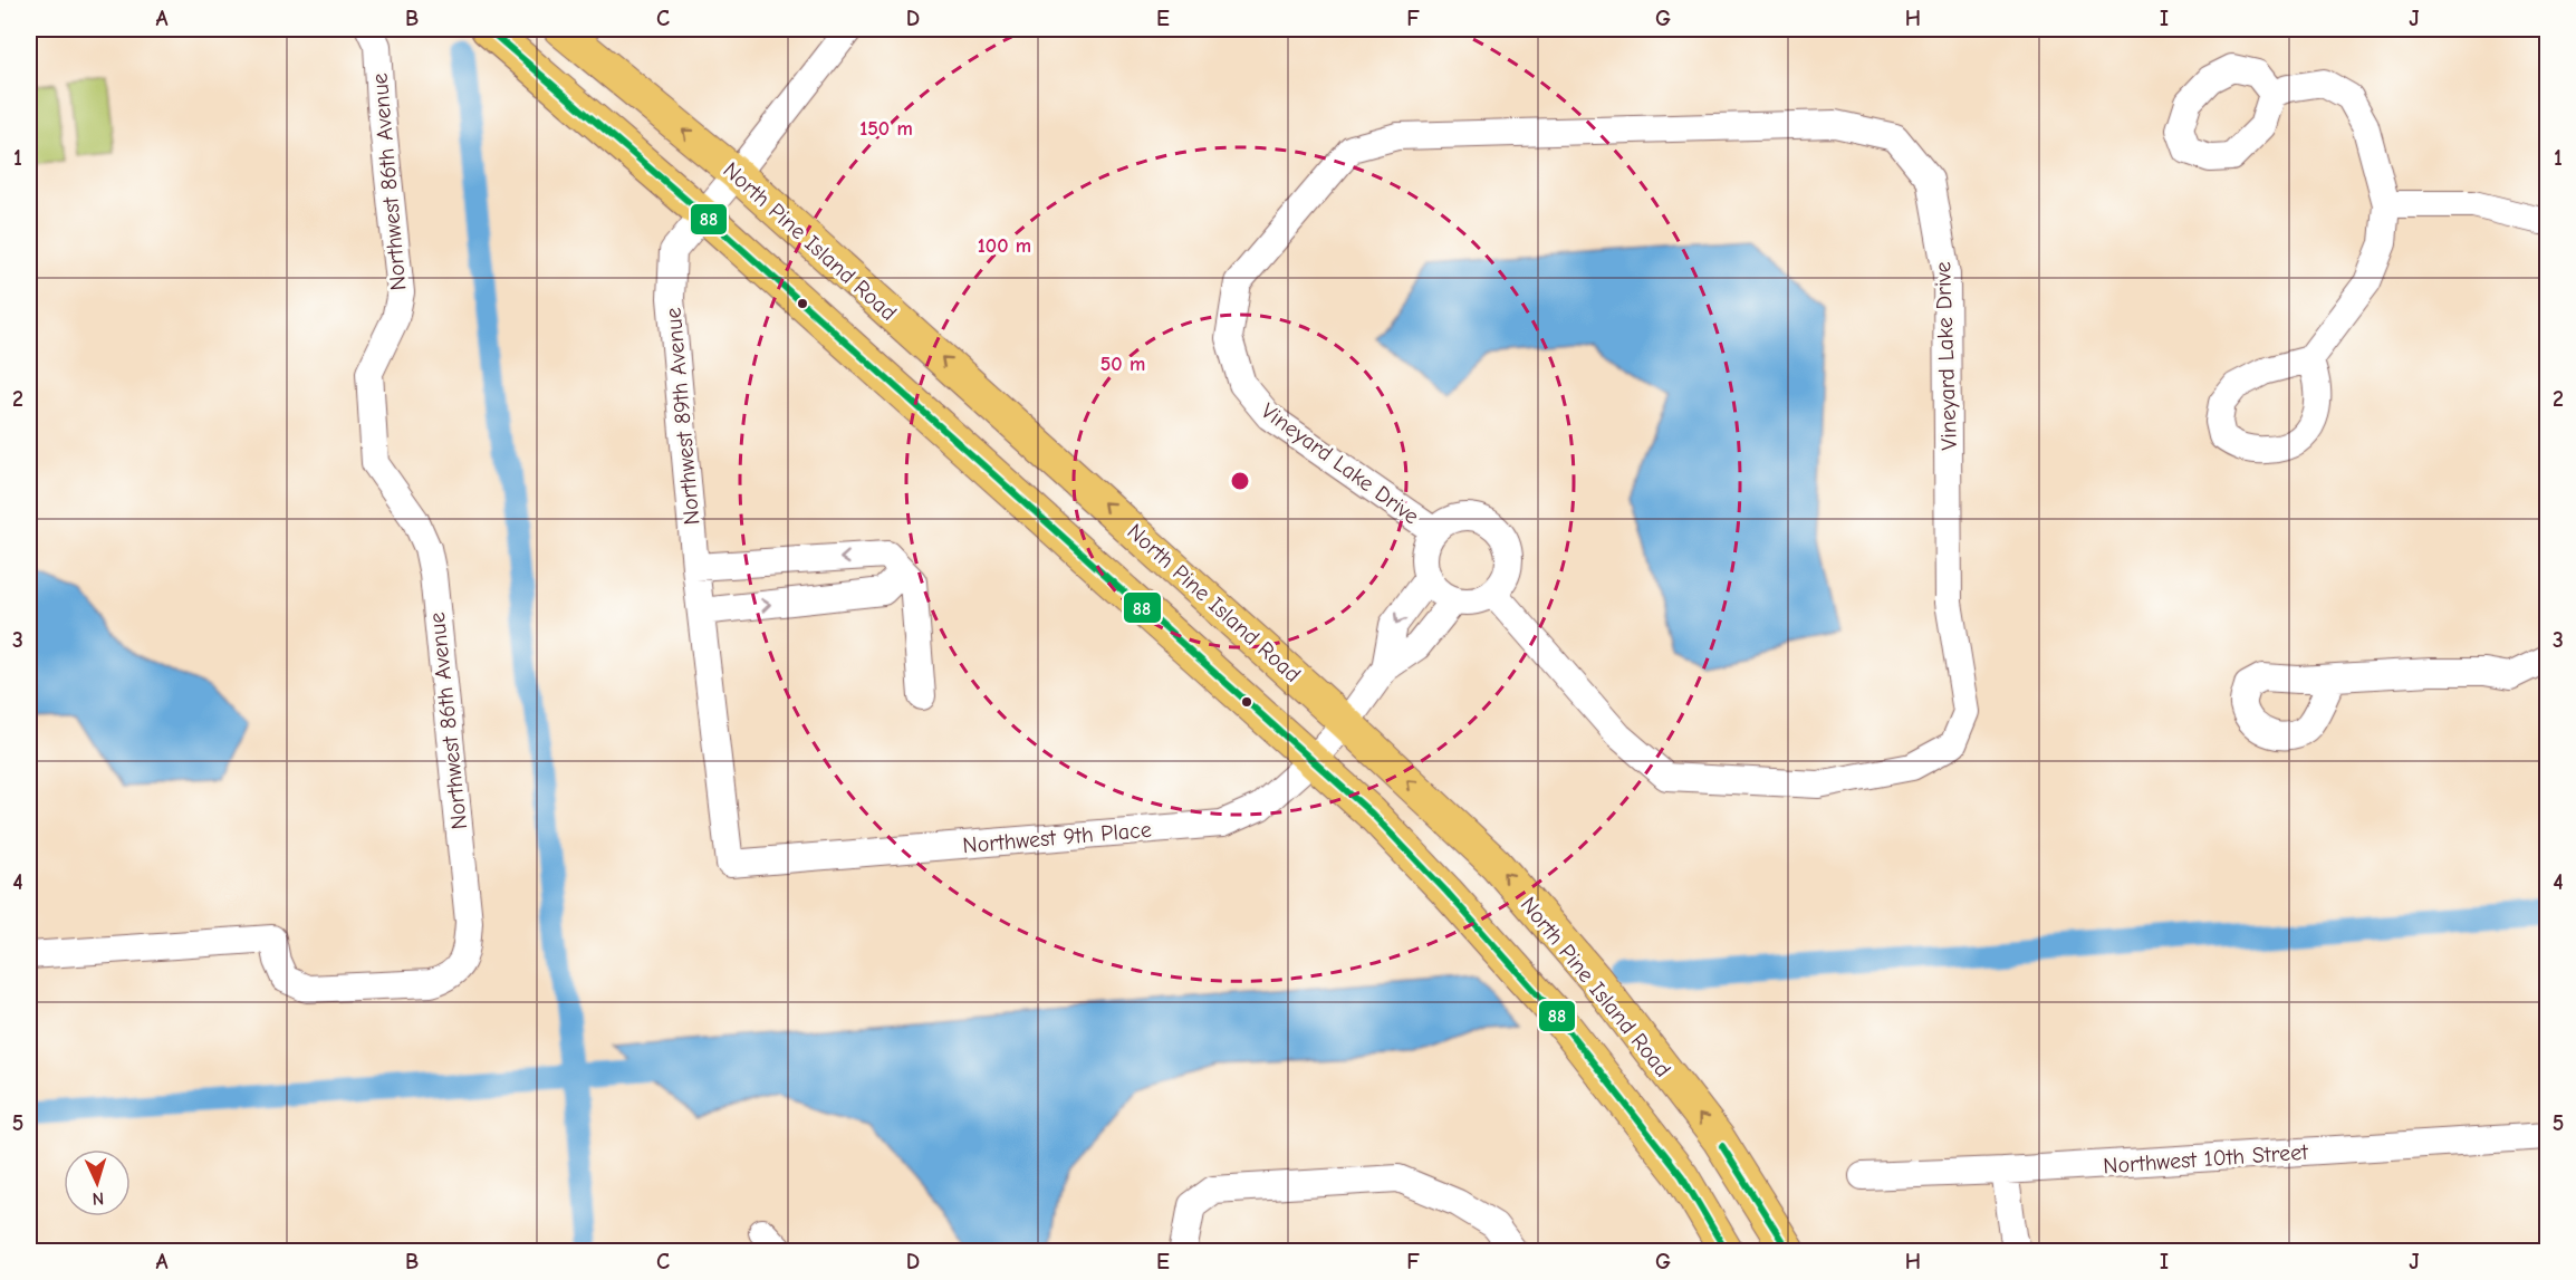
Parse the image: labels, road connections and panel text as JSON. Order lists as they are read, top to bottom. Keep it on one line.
{"streets":{"main road":["North Pine Island Road"],"street":["Northwest 86th Avenue","Vineyard Lake Drive","Northwest 89th Avenue","Northwest 9th Place","Northwest 10th Street"]},"crossings":[["North Pine Island Road","Northwest 89th Avenue"],["North Pine Island Road","Northwest 9th Place"],["Northwest 89th Avenue","Northwest 9th Place"]],"lines":["transit line 88"],"north":"bottom","grid":{"columns":["A","B","C","D","E","F","G","H","I","J"],"rows":["1","2","3","4","5"]},"rings":["150 m","100 m","50 m"]}
